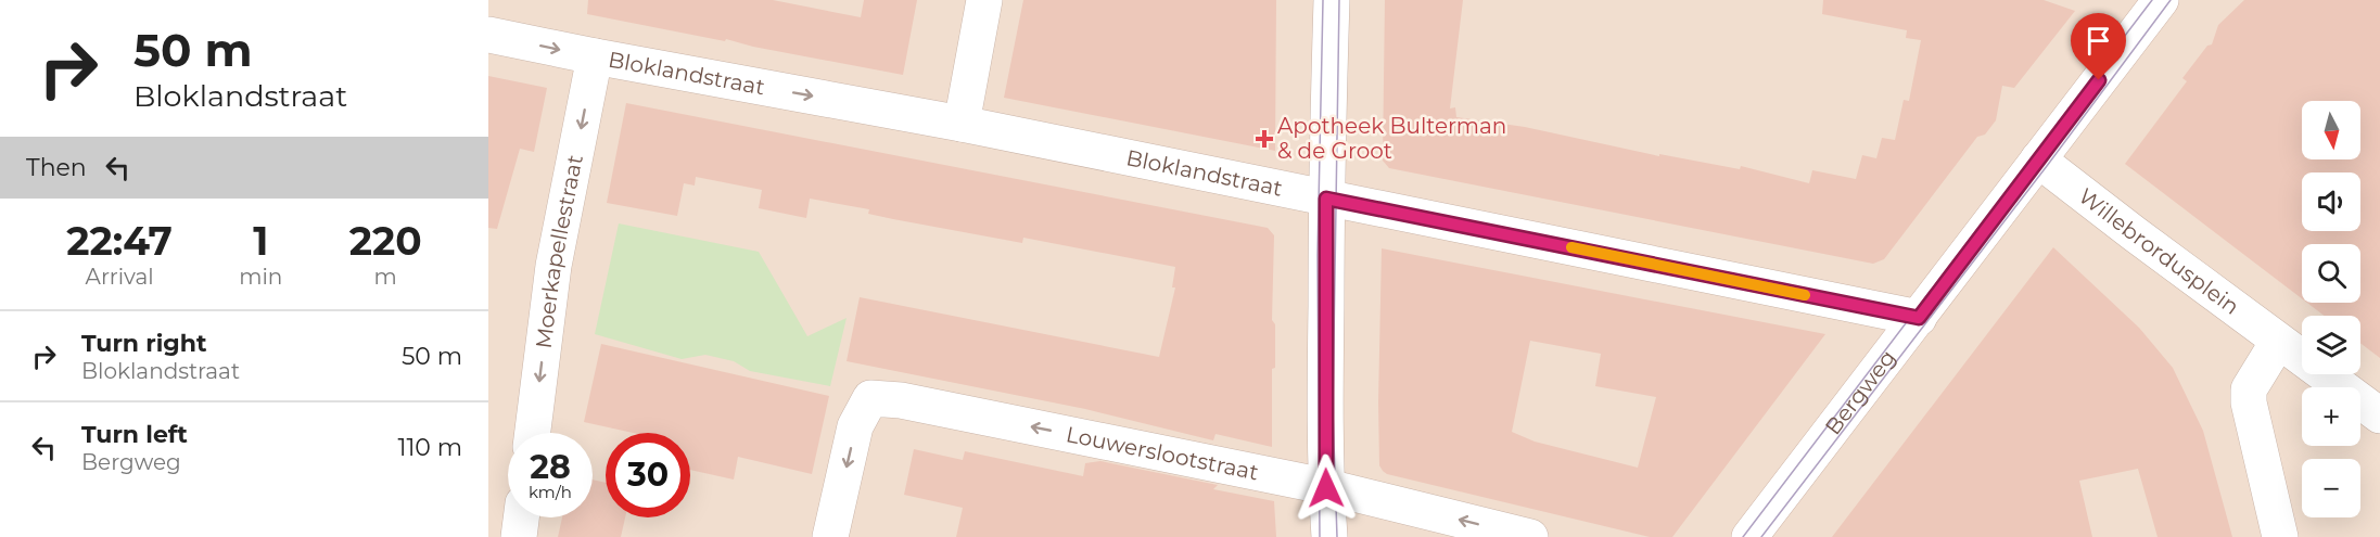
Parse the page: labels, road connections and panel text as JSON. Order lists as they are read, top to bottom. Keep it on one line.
{"streets":{"street":["Bloklandstraat","Moerkapellestraat","Willebrordusplein","Bergweg","Louwerslootstraat"]},"crossings":[["Bloklandstraat","Moerkapellestraat"],["Bloklandstraat","Bergweg"],["Willebrordusplein","Bergweg"]],"one_way":["Moerkapellestraat","Louwerslootstraat"],"places":{"health":["Apotheek Bulterman & de Groot"]},"north":"bottom","page":{"turn":["50 m","Bloklandstraat"],"map_buttons":["+","−"],"then":"Then","eta":["22:47","Arrival","1","min","220","m"],"list":[{"name":"Turn right","note":"Bloklandstraat","value":"50 m"},{"name":"Turn left","note":"Bergweg","value":"110 m"}],"speed":"28 km/h","limit":"30"}}
